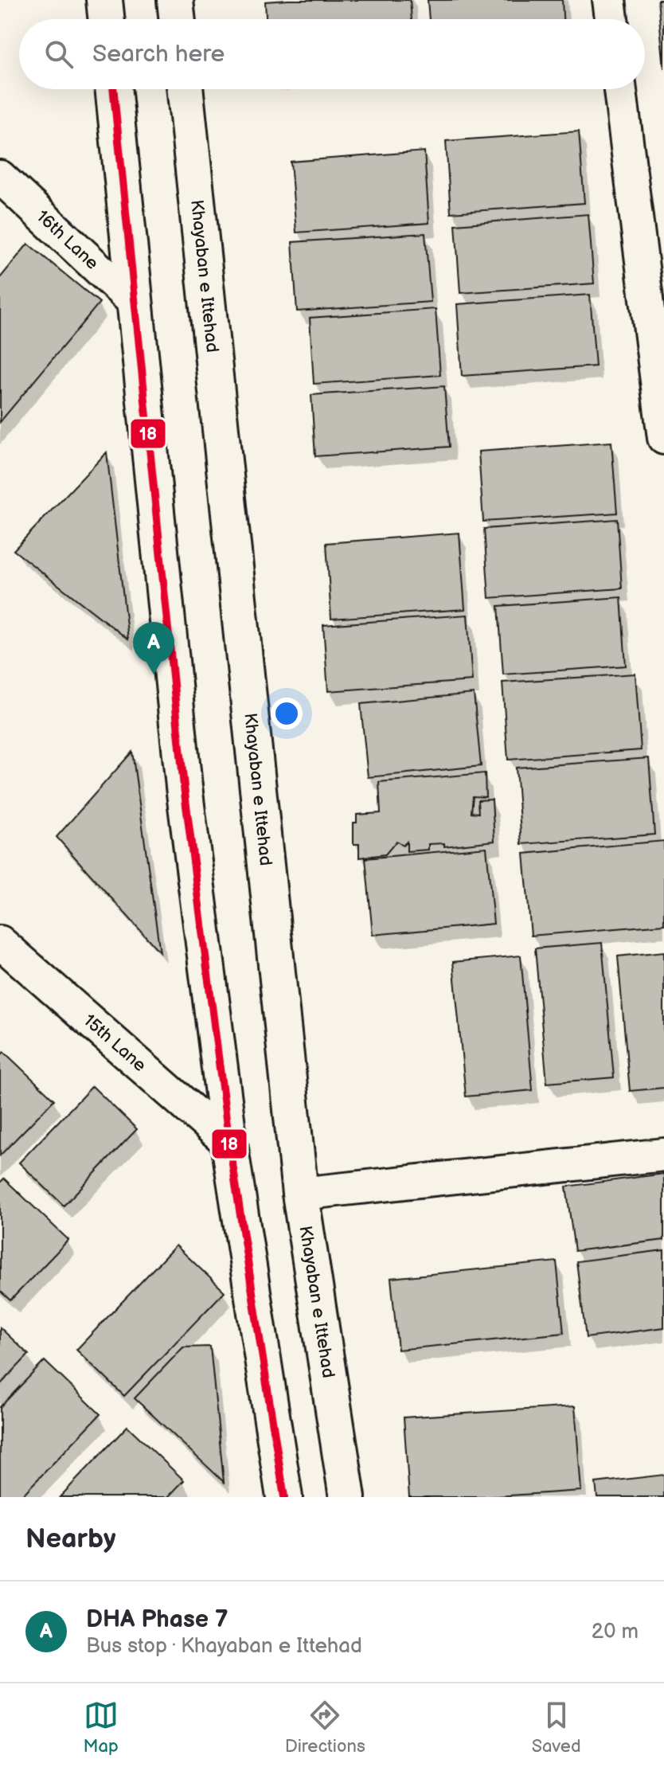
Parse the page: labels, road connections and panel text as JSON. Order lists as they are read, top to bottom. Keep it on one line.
{"streets":{"main road":["Khayaban e Ittehad"],"street":["16th Lane","15th Lane"]},"lines":["transit line 18"],"page":{"search":"Search here","pins":"A","heading":"Nearby","list":[{"mark":"A","name":"DHA Phase 7","note":"Bus stop · Khayaban e Ittehad","value":"20 m"}],"nav":["Map","Directions","Saved"]}}
